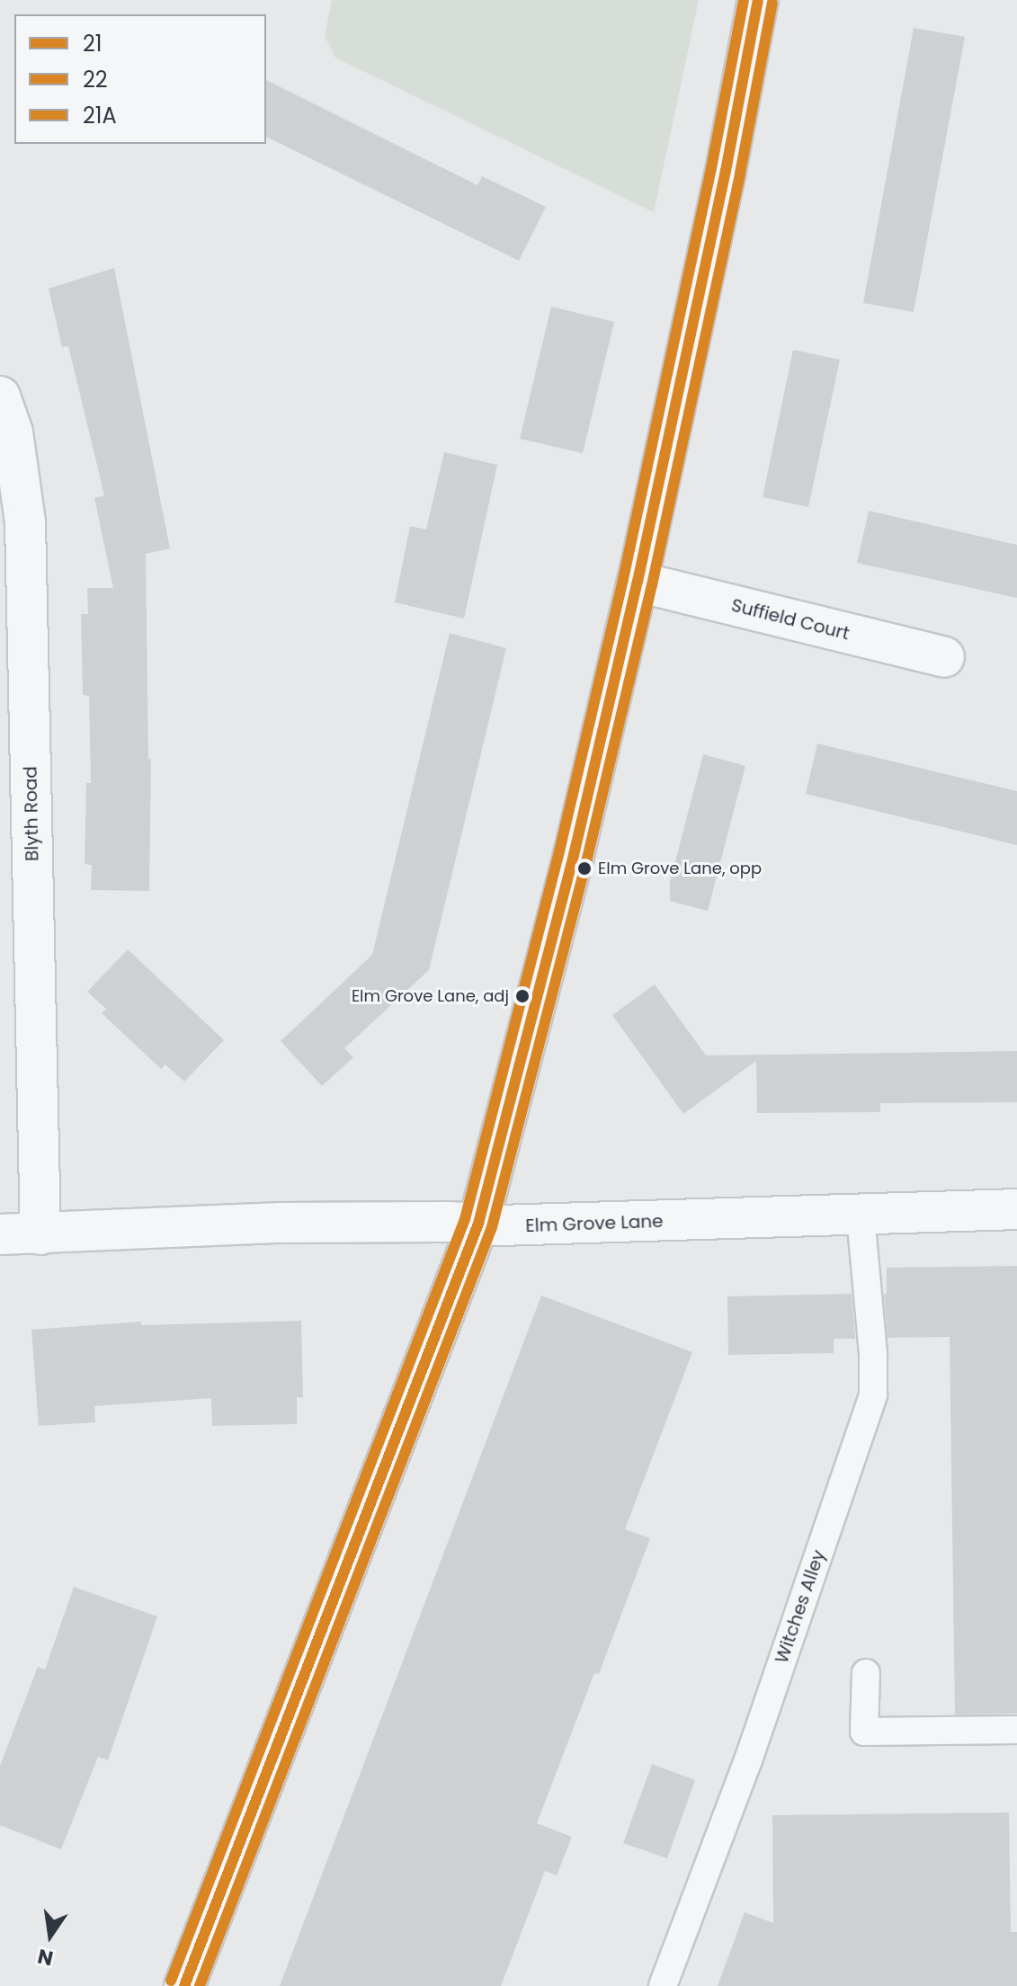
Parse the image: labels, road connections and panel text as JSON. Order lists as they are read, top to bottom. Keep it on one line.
{"streets":{"street":["Suffield Court","Blyth Road","Elm Grove Lane"],"lane":["Witches Alley"]},"crossings":[["Blyth Road","Elm Grove Lane"],["Elm Grove Lane","Witches Alley"]],"places":["Elm Grove Lane, opp","Elm Grove Lane, adj"],"lines":["transit line 21","transit line 21A","transit line 22"],"legend":["21","22","21A"],"north":"bottom"}
